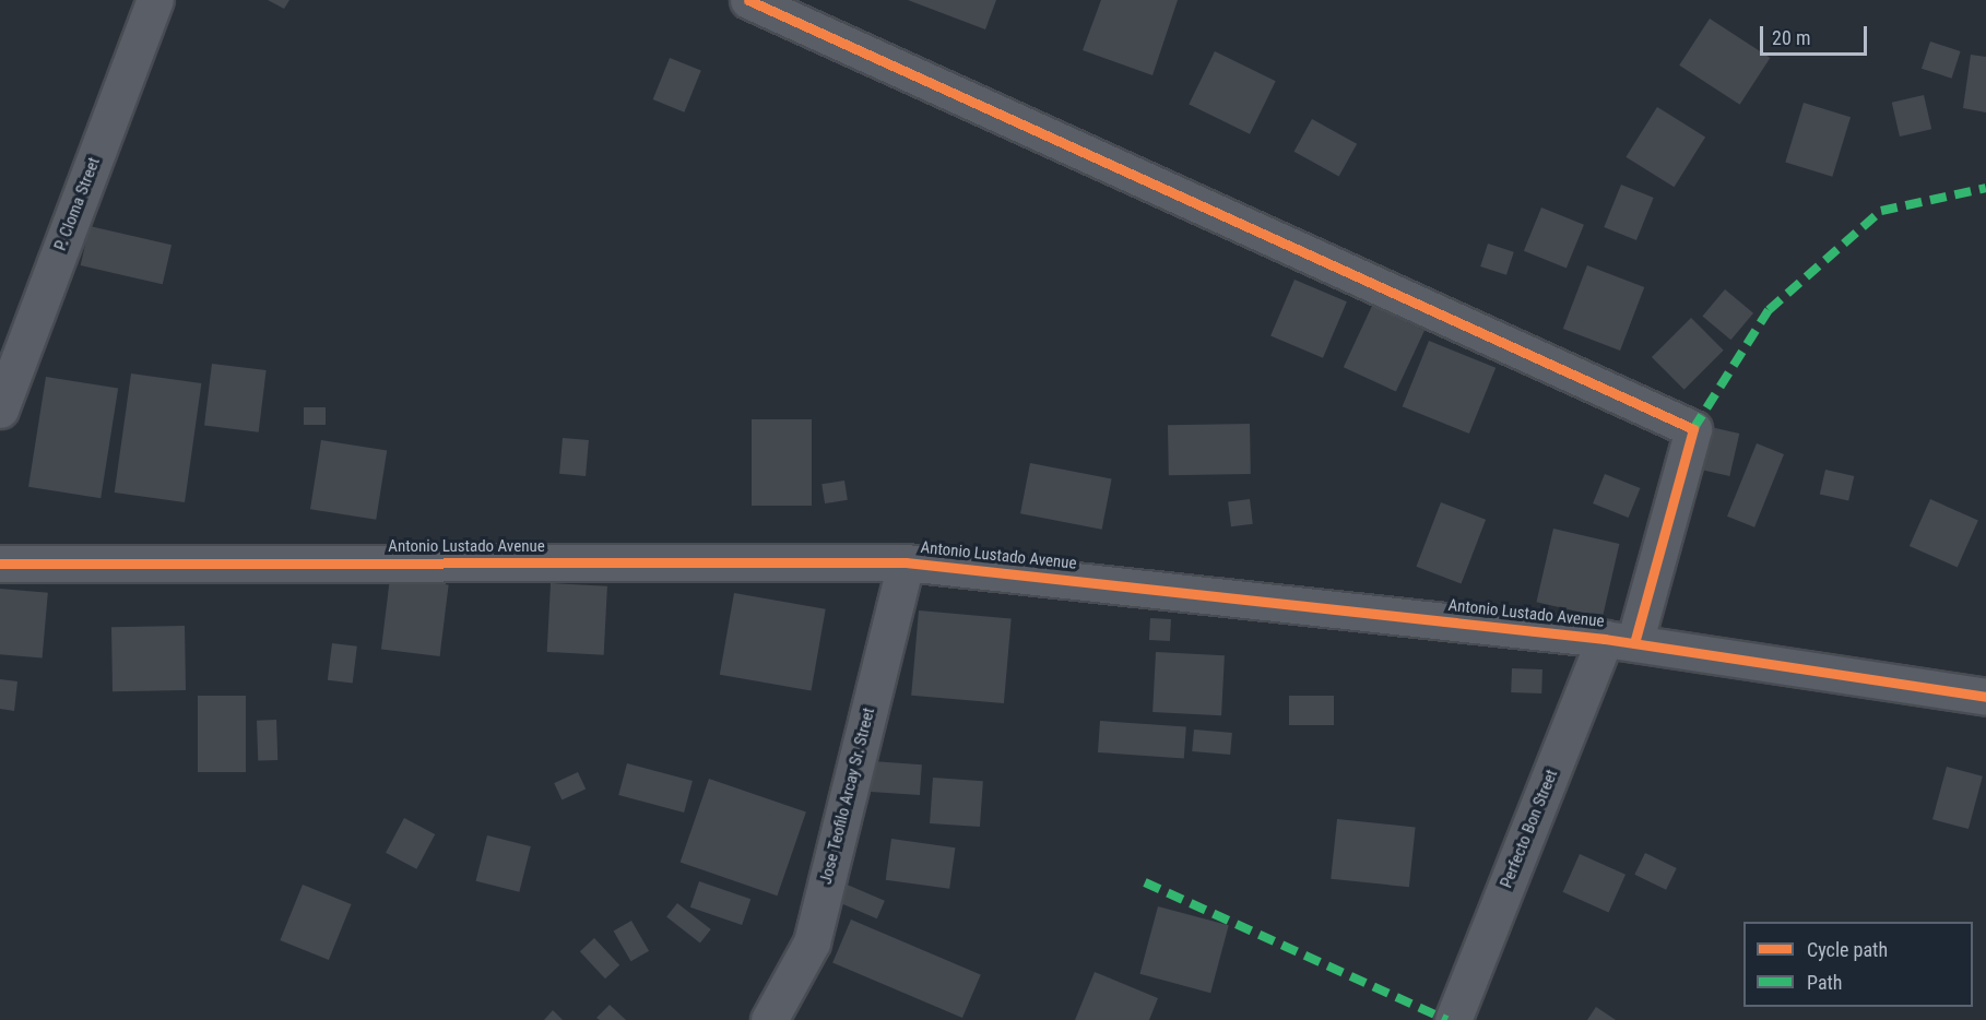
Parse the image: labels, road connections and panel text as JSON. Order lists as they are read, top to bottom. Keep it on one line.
{"streets":{"street":["P. Cloma Street","Antonio Lustado Avenue","Jose Teofilo Arcay Sr. Street","Perfecto Bon Street"]},"crossings":[["Antonio Lustado Avenue","Jose Teofilo Arcay Sr. Street"],["Antonio Lustado Avenue","Perfecto Bon Street"]],"legend":["Cycle path","Path"],"scale_bar":"20 m"}
